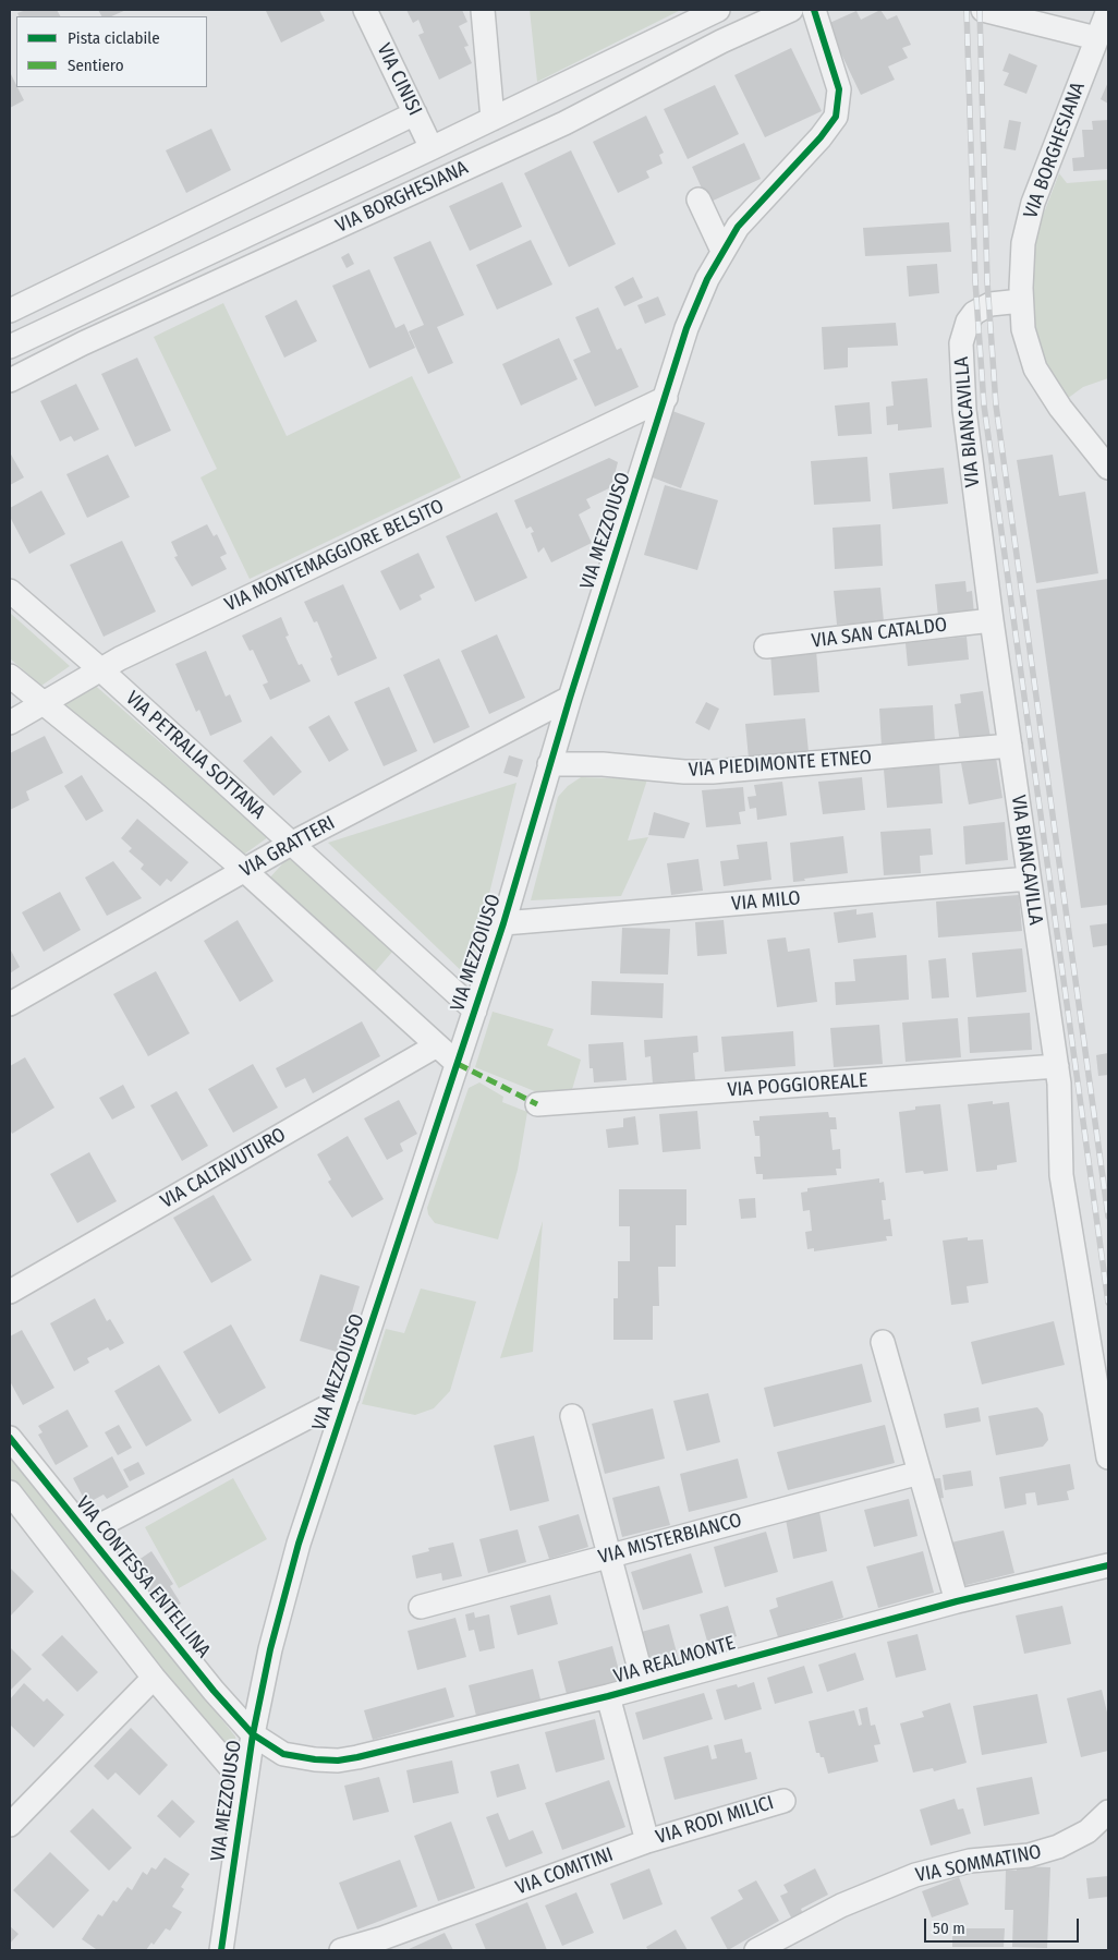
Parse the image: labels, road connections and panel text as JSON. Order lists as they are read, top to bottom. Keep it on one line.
{"streets":{"street":["VIA CINISI","VIA BORGHESIANA","VIA BIANCAVILLA","VIA MEZZOIUSO","VIA MONTEMAGGIORE BELSITO","VIA SAN CATALDO","VIA PETRALIA SOTTANA","VIA PIEDIMONTE ETNEO","VIA GRATTERI","VIA MILO","VIA POGGIOREALE","VIA CALTAVUTURO","VIA MISTERBIANCO","VIA CONTESSA ENTELLINA","VIA REALMONTE","VIA RODI MILICI","VIA SOMMATINO","VIA COMITINI"]},"crossings":[["VIA CINISI","VIA BORGHESIANA"],["VIA BORGHESIANA","VIA BIANCAVILLA"],["VIA BIANCAVILLA","VIA SAN CATALDO"],["VIA BIANCAVILLA","VIA PIEDIMONTE ETNEO"],["VIA BIANCAVILLA","VIA MILO"],["VIA BIANCAVILLA","VIA POGGIOREALE"],["VIA MEZZOIUSO","VIA MONTEMAGGIORE BELSITO"],["VIA MEZZOIUSO","VIA PETRALIA SOTTANA"],["VIA MEZZOIUSO","VIA PIEDIMONTE ETNEO"],["VIA MEZZOIUSO","VIA GRATTERI"],["VIA MEZZOIUSO","VIA MILO"],["VIA MEZZOIUSO","VIA CONTESSA ENTELLINA"],["VIA MEZZOIUSO","VIA REALMONTE"],["VIA MONTEMAGGIORE BELSITO","VIA PETRALIA SOTTANA"],["VIA PETRALIA SOTTANA","VIA GRATTERI"],["VIA CONTESSA ENTELLINA","VIA REALMONTE"],["VIA RODI MILICI","VIA COMITINI"]],"legend":["Pista ciclabile","Sentiero"],"scale_bar":"50 m"}
